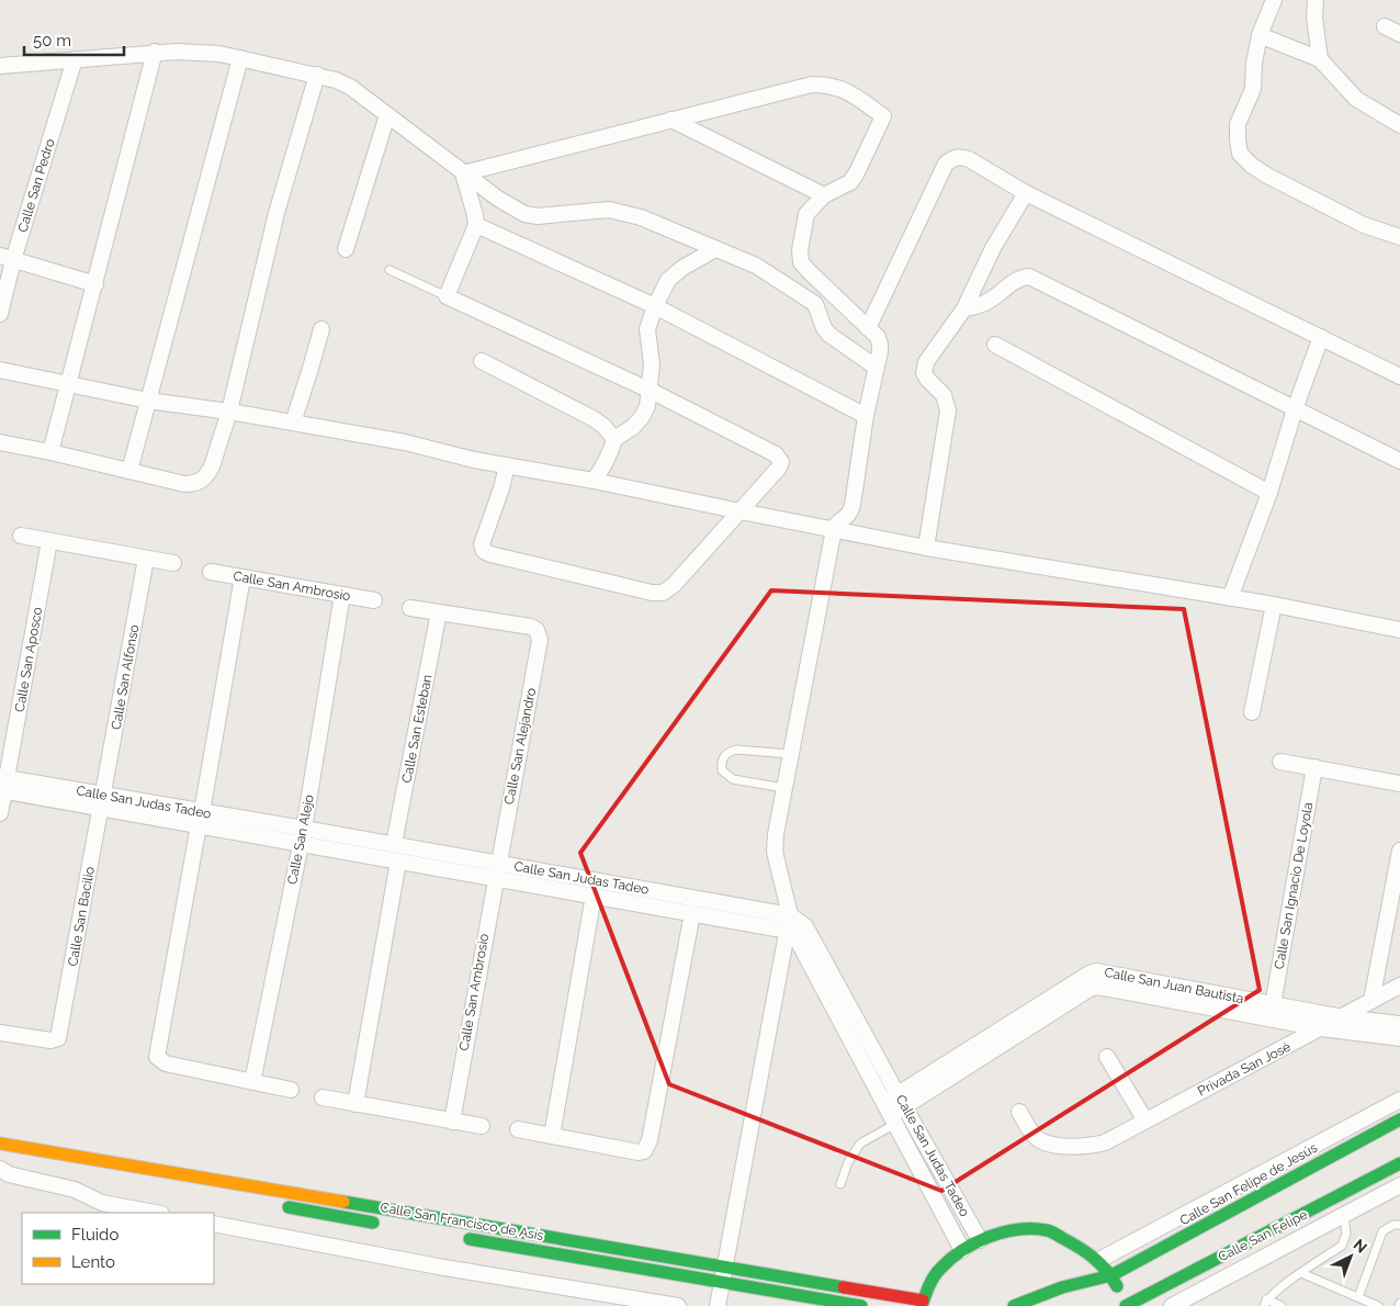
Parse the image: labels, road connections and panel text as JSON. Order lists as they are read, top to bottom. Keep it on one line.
{"streets":{"main road":["Calle San Felipe de Jesús","Calle San Francisco de Asís","Calle San Felipe"],"street":["Calle San Pedro","Calle San Ambrosio","Calle San Aposco","Calle San Alfonso","Calle San Esteban","Calle San Alejandro","Calle San Judas Tadeo","Calle San Alejo","Calle San Ignacio De Loyola","Calle San Bacilio","Calle San Juan Bautista","Privada San José"]},"crossings":[["Calle San Ambrosio","Calle San Alejandro"],["Calle San Ambrosio","Calle San Judas Tadeo"],["Calle San Ambrosio","Calle San Alejo"],["Calle San Aposco","Calle San Judas Tadeo"],["Calle San Alfonso","Calle San Judas Tadeo"],["Calle San Alfonso","Calle San Bacilio"],["Calle San Esteban","Calle San Alejandro"],["Calle San Esteban","Calle San Judas Tadeo"],["Calle San Alejandro","Calle San Judas Tadeo"],["Calle San Judas Tadeo","Calle San Alejo"],["Calle San Judas Tadeo","Calle San Bacilio"],["Calle San Judas Tadeo","Calle San Juan Bautista"],["Calle San Ignacio De Loyola","Calle San Juan Bautista"],["Calle San Juan Bautista","Privada San José"]],"legend":["Fluido","Lento"],"scale_bar":"50 m","north":"top right"}
